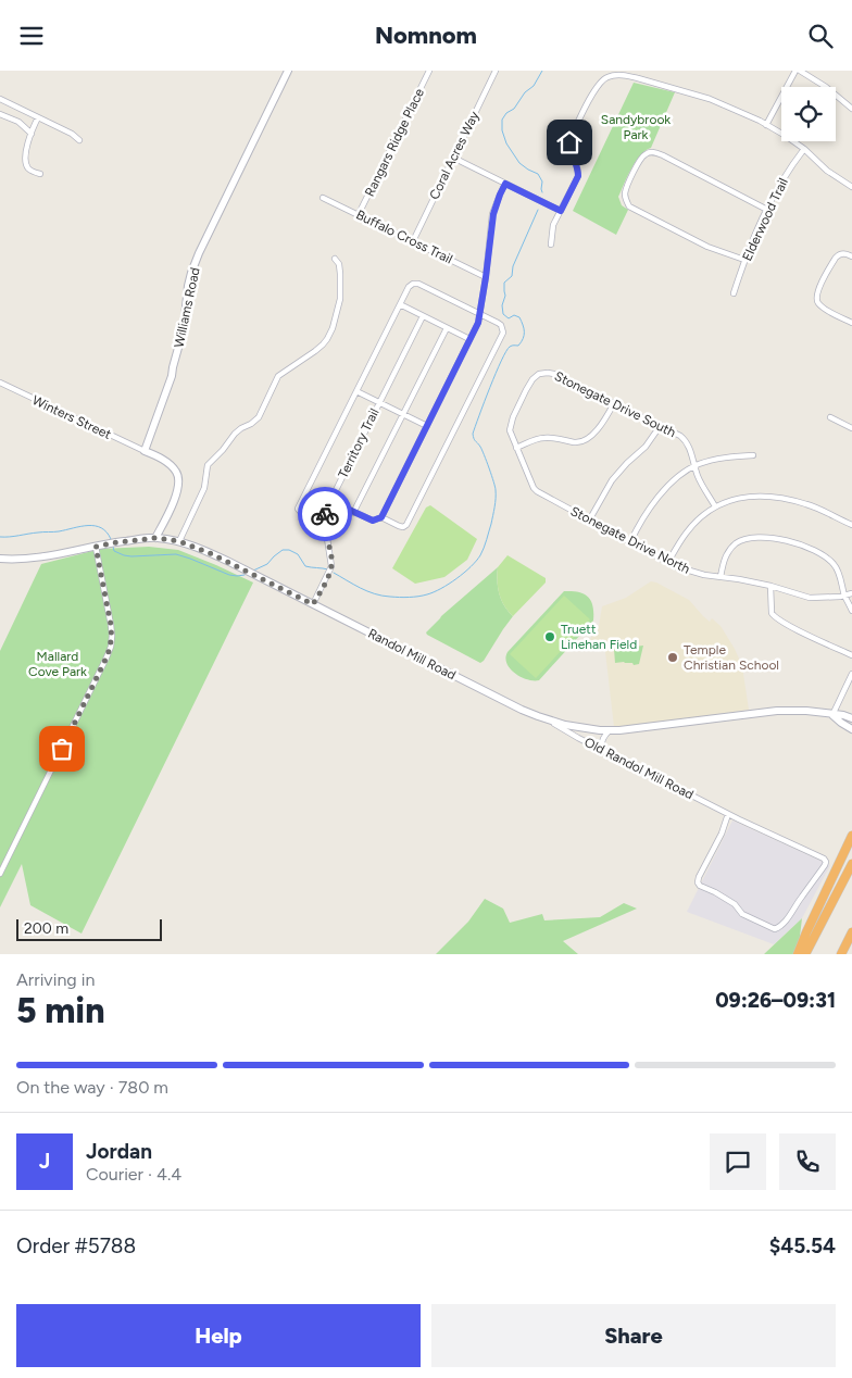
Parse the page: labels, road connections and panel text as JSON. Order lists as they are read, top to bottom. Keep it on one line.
{"streets":{"main road":["Williams Road","Randol Mill Road"],"street":["Rangars Ridge Place","Coral Acres Way","Elderwood Trail","Buffalo Cross Trail","Stonegate Drive South","Winters Street","Territory Trail","Stonegate Drive North","Old Randol Mill Road"]},"crossings":[["Rangars Ridge Place","Buffalo Cross Trail"],["Coral Acres Way","Buffalo Cross Trail"],["Williams Road","Winters Street"],["Stonegate Drive South","Stonegate Drive North"],["Territory Trail","Randol Mill Road"],["Randol Mill Road","Old Randol Mill Road"]],"parks":["Sandybrook Park","Mallard Cove Park"],"places":["Truett Linehan Field","Temple Christian School"],"scale_bar":"200 m","page":{"header":"Nomnom","scale":"200 m","heading":["5 min","Arriving in","09:26–09:31"],"panel":["Jordan","Courier · 4.4","Order #5788","$45.54"],"bar":"On the way · 780 m","round":"J","buttons":["Help","Share"]}}
